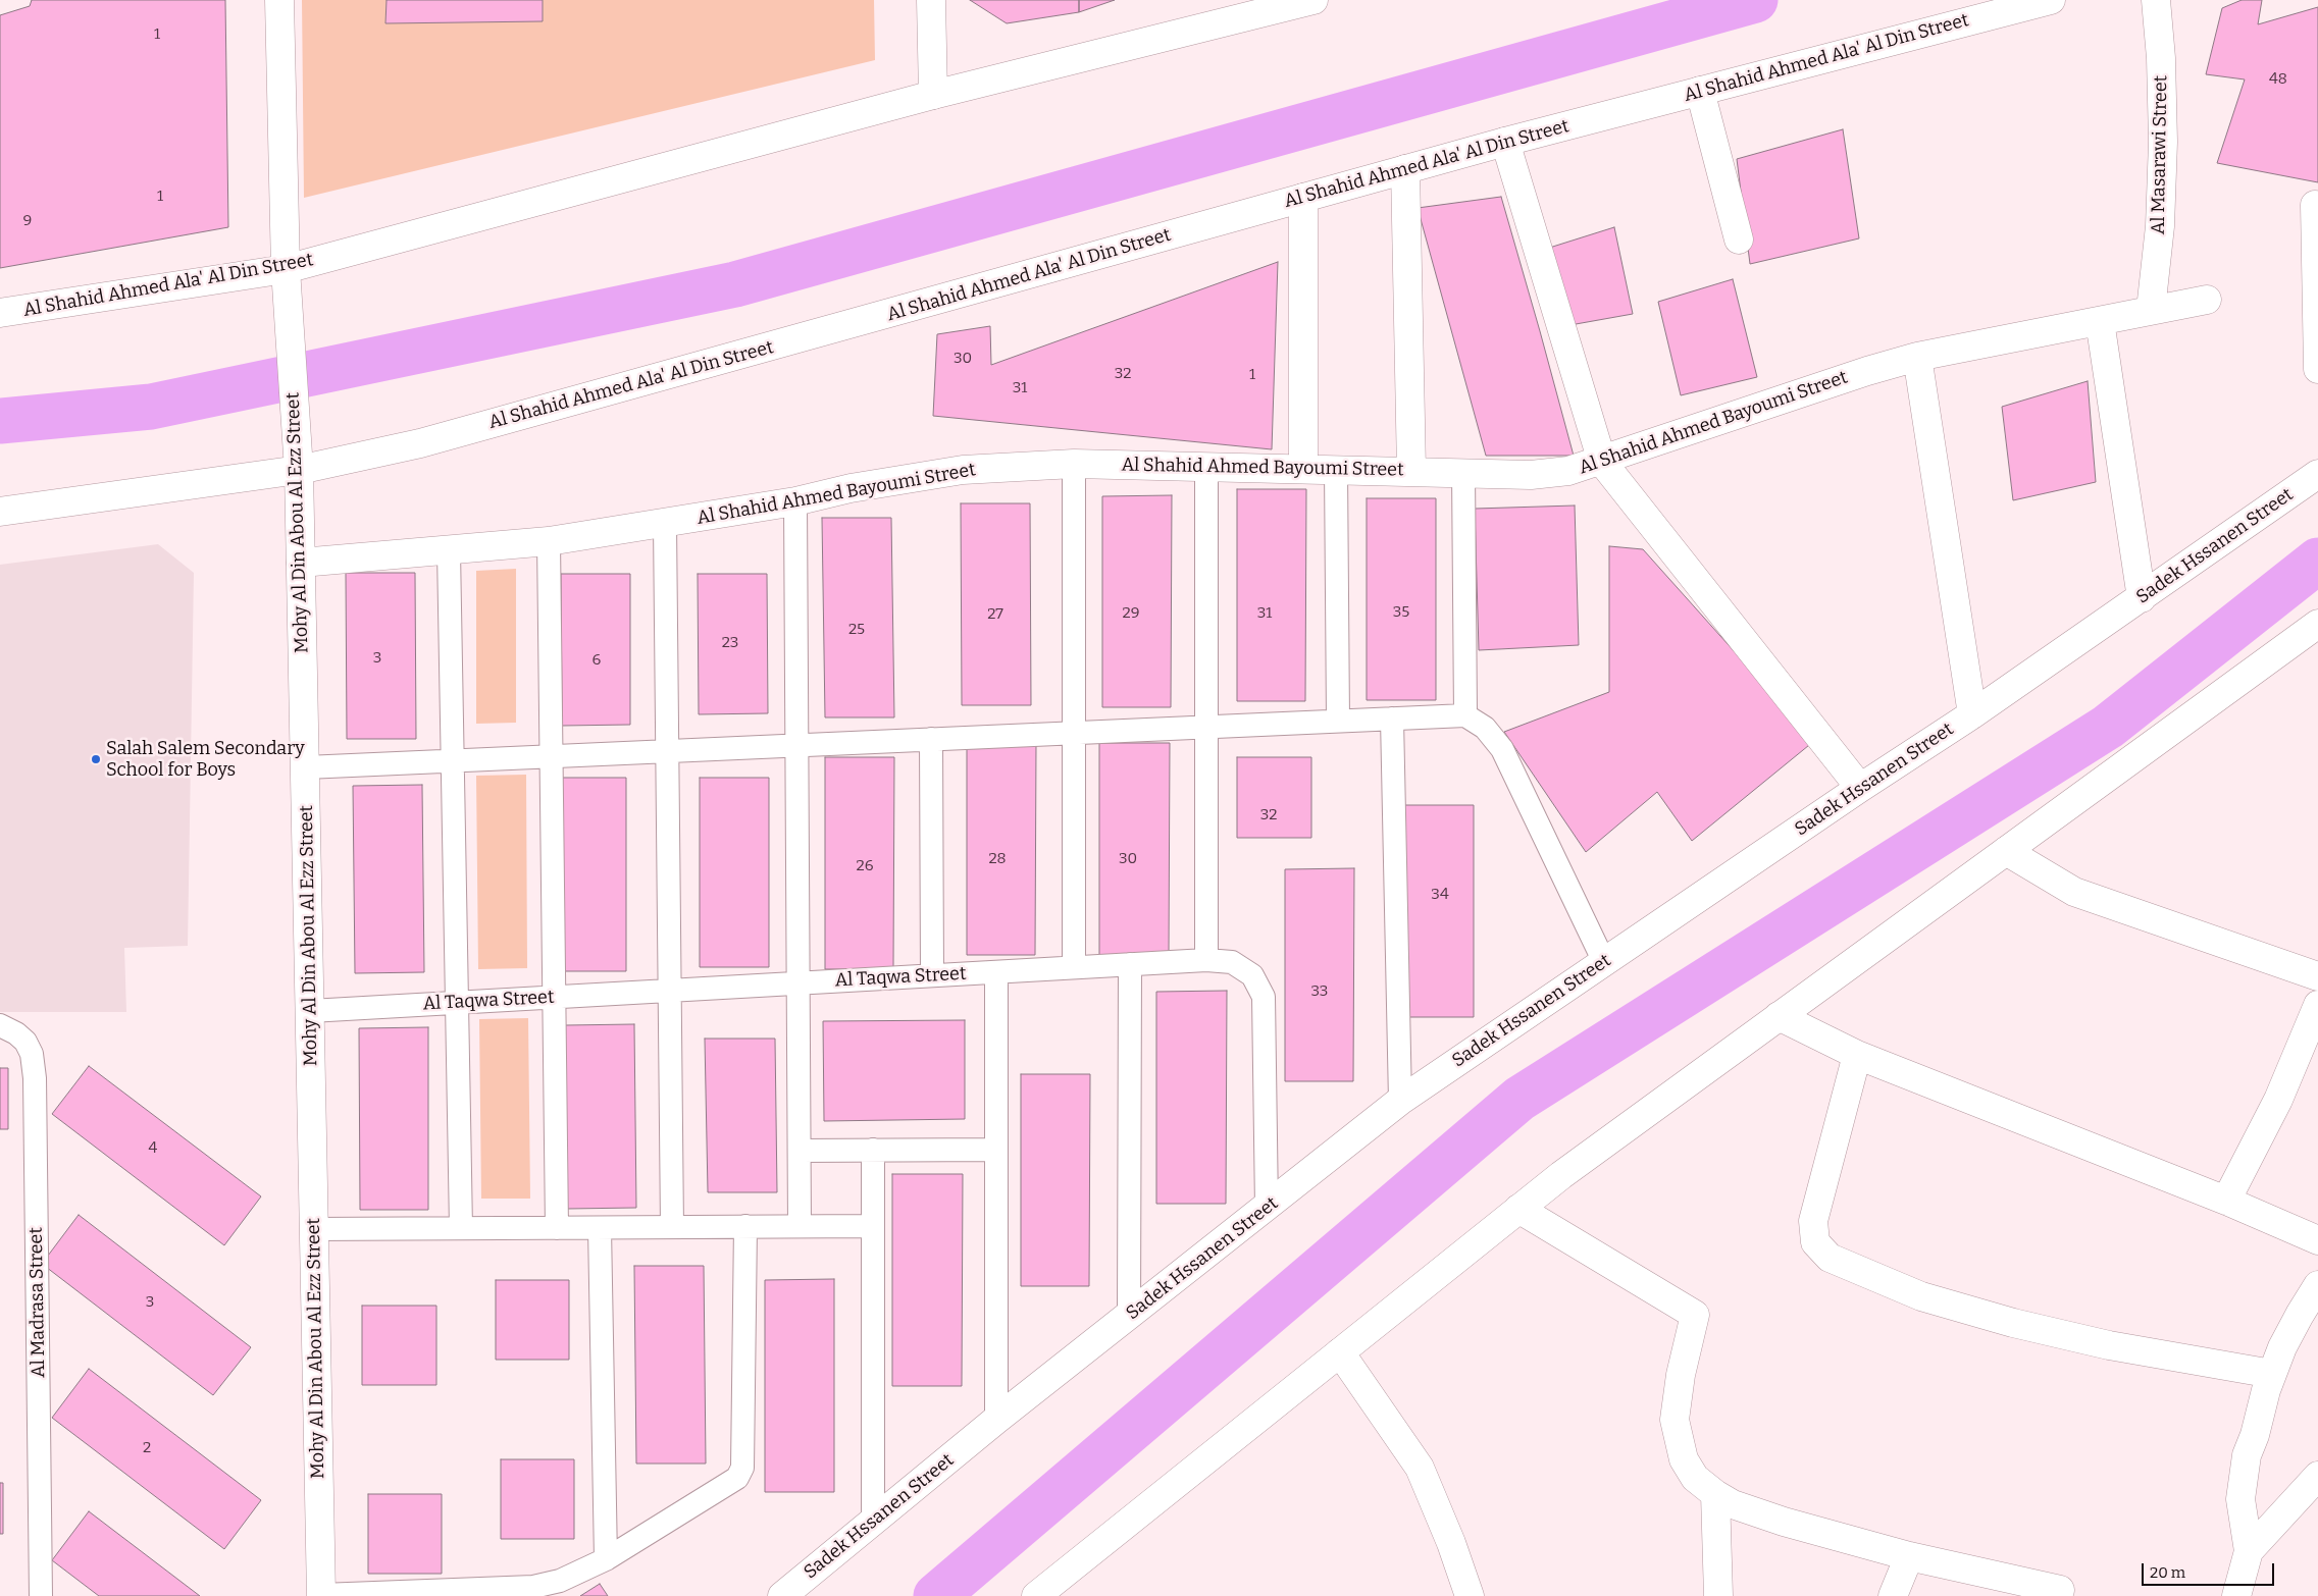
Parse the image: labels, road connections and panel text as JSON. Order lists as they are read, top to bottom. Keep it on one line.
{"streets":{"street":["Al Shahid Ahmed Ala' Al Din Street","Al Masarawi Street","Al Shahid Ahmed Bayoumi Street","Mohy Al Din Abou Al Ezz Street","Sadek Hssanen Street"],"lane":["Al Taqwa Street","Al Madrasa Street"]},"crossings":[["Al Shahid Ahmed Ala' Al Din Street","Mohy Al Din Abou Al Ezz Street"],["Al Masarawi Street","Al Shahid Ahmed Bayoumi Street"],["Al Shahid Ahmed Bayoumi Street","Mohy Al Din Abou Al Ezz Street"],["Mohy Al Din Abou Al Ezz Street","Al Taqwa Street"],["Sadek Hssanen Street","Al Taqwa Street"]],"places":["Salah Salem Secondary School for Boys"],"house_numbers":["1","48","1","9","30","32","1","31","35","29","31","27","25","23","3","6","32","28","30","26","34","33","4","3","2"],"scale_bar":"20 m"}
